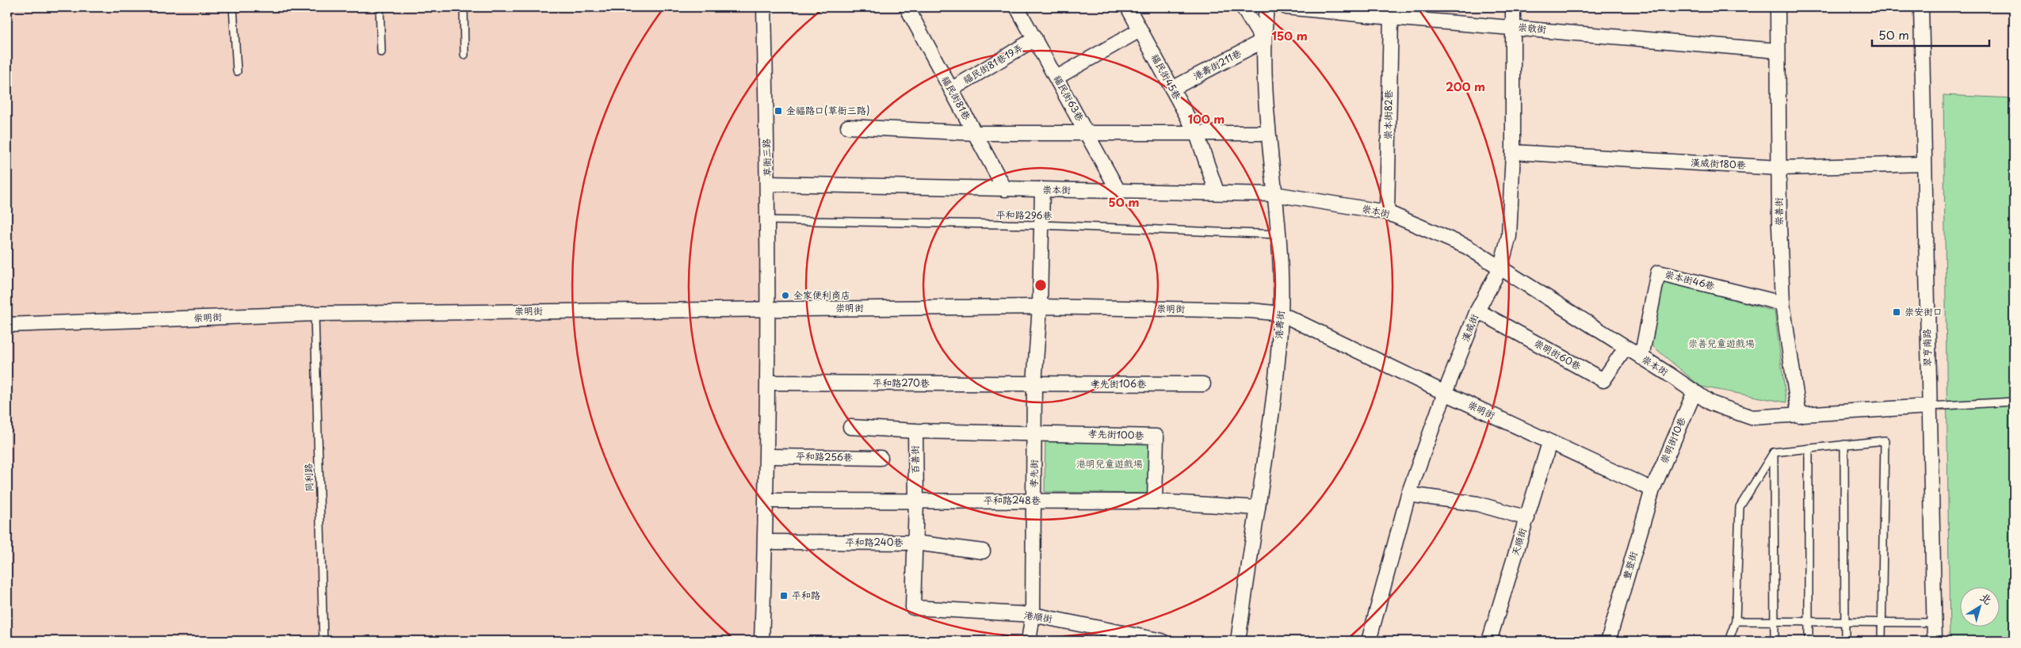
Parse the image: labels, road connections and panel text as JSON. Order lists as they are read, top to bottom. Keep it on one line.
{"streets":{"street":["崇敬街","福民街81巷19弄","港壽街211巷","福民街45巷","福民街81巷","福民街63巷","崇本街82巷","草衙三路","漢威街180巷","崇本街","崇善街","崇本街46巷","崇明街","港壽街","漢威街","翠亨南路","崇明街60巷","平和路270巷","孝先街106巷","孝先街100巷","崇明街10巷","平和路256巷","百善街","孝先街","平和路248巷","天順街","平和路240巷","豐登街","港順街"],"lane":["平和路296巷","同利路"]},"crossings":[["崇敬街","崇本街82巷"],["崇敬街","崇善街"],["崇敬街","漢威街"],["福民街81巷19弄","福民街81巷"],["福民街81巷19弄","福民街63巷"],["港壽街211巷","福民街45巷"],["港壽街211巷","港壽街"],["福民街45巷","崇本街"],["福民街81巷","崇本街"],["福民街63巷","崇本街"],["崇本街82巷","崇本街"],["草衙三路","崇本街"],["草衙三路","平和路296巷"],["草衙三路","崇明街"],["漢威街180巷","崇善街"],["漢威街180巷","漢威街"],["漢威街180巷","翠亨南路"],["崇本街","崇善街"],["崇本街","崇本街46巷"],["崇本街","港壽街"],["崇本街","漢威街"],["崇本街","翠亨南路"],["崇本街","崇明街60巷"],["崇本街","崇明街10巷"],["崇本街","孝先街"],["崇善街","崇本街46巷"],["平和路296巷","港壽街"],["平和路296巷","孝先街"],["崇明街","港壽街"],["崇明街","漢威街"],["崇明街","崇明街10巷"],["崇明街","孝先街"],["崇明街","同利路"],["崇明街","天順街"],["崇明街","豐登街"],["港壽街","平和路248巷"],["漢威街","崇明街60巷"],["平和路270巷","孝先街106巷"],["平和路270巷","孝先街"],["孝先街106巷","孝先街"],["孝先街100巷","百善街"],["孝先街100巷","孝先街"],["孝先街100巷","平和路248巷"],["崇明街10巷","豐登街"],["百善街","孝先街"],["百善街","平和路248巷"],["百善街","平和路240巷"],["百善街","港順街"],["孝先街","平和路248巷"],["孝先街","港順街"]],"parks":["崇善兒童遊戲場","港明兒童遊戲場"],"places":{"transit":["金福路口(草衙三路)","崇安街口","平和路"],"other":["全家便利商店"]},"scale_bar":"50 m","north":"top right","rings":["150 m","200 m","100 m","50 m"]}
